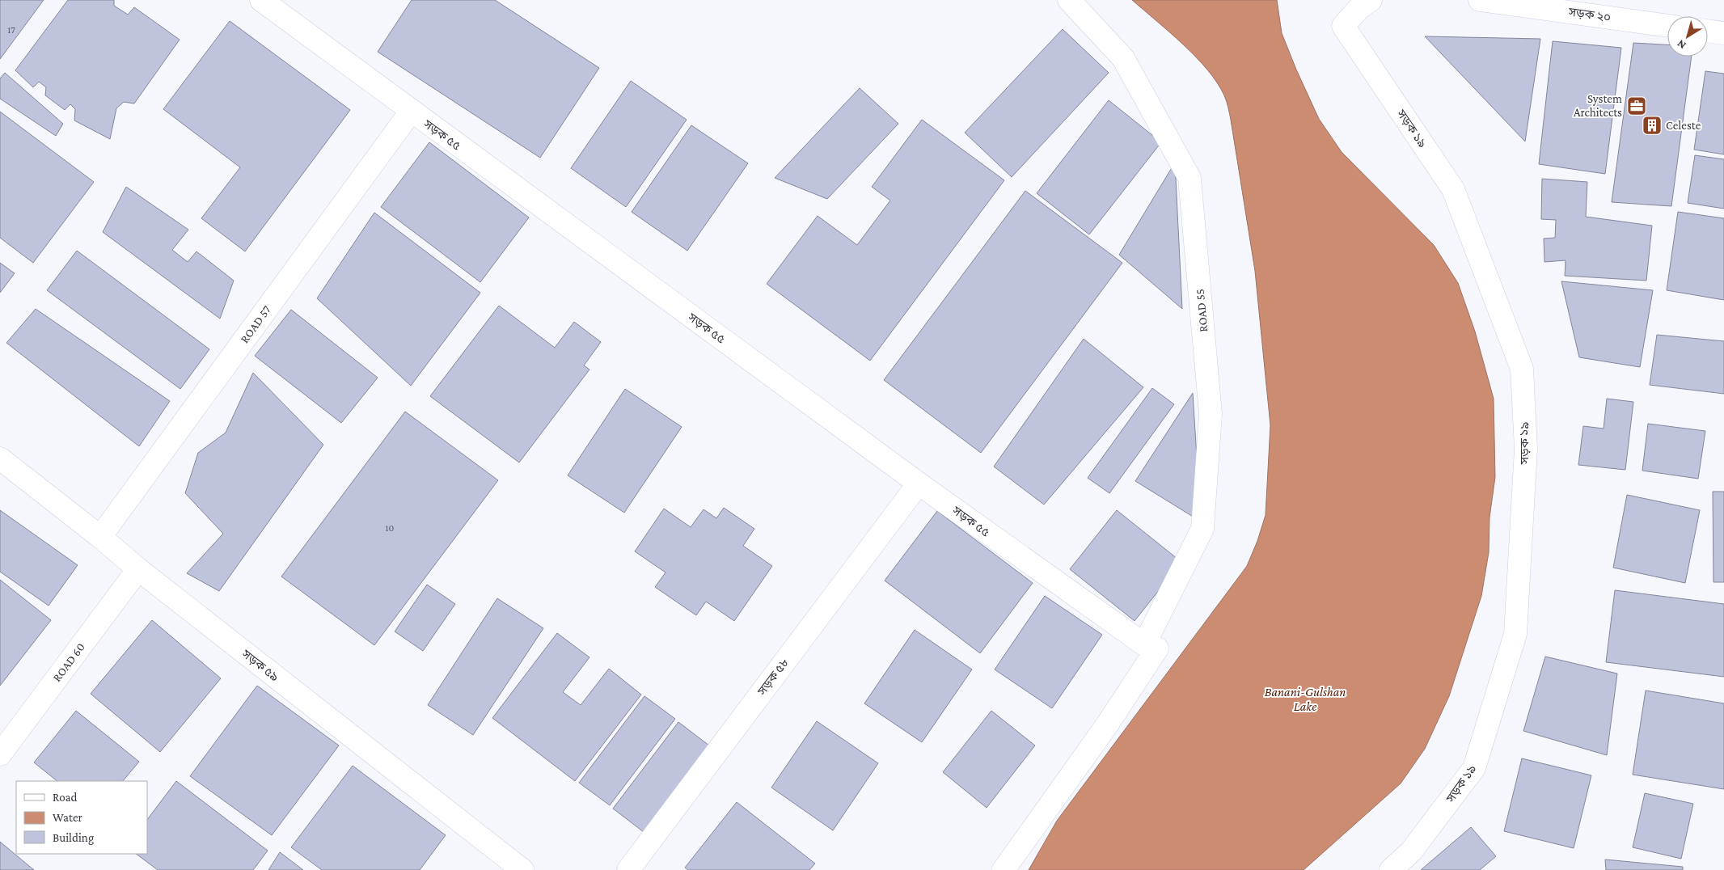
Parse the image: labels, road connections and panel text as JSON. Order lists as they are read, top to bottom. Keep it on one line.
{"streets":{"street":["সড়ক ২০","সড়ক ১৯","সড়ক ৫৫","ROAD 55","ROAD 57","ROAD 60","সড়ক ৫৯","সড়ক ৫৮"]},"crossings":[["সড়ক ৫৫","ROAD 55"],["সড়ক ৫৫","ROAD 57"],["সড়ক ৫৫","সড়ক ৫৮"],["ROAD 57","সড়ক ৫৯"],["ROAD 60","সড়ক ৫৯"]],"water":["Banani-Gulshan Lake"],"places":{"office":["System Architects"],"building":["Celeste"]},"house_numbers":["17","10"],"legend":["Road","Water","Building"],"north":"bottom left"}
